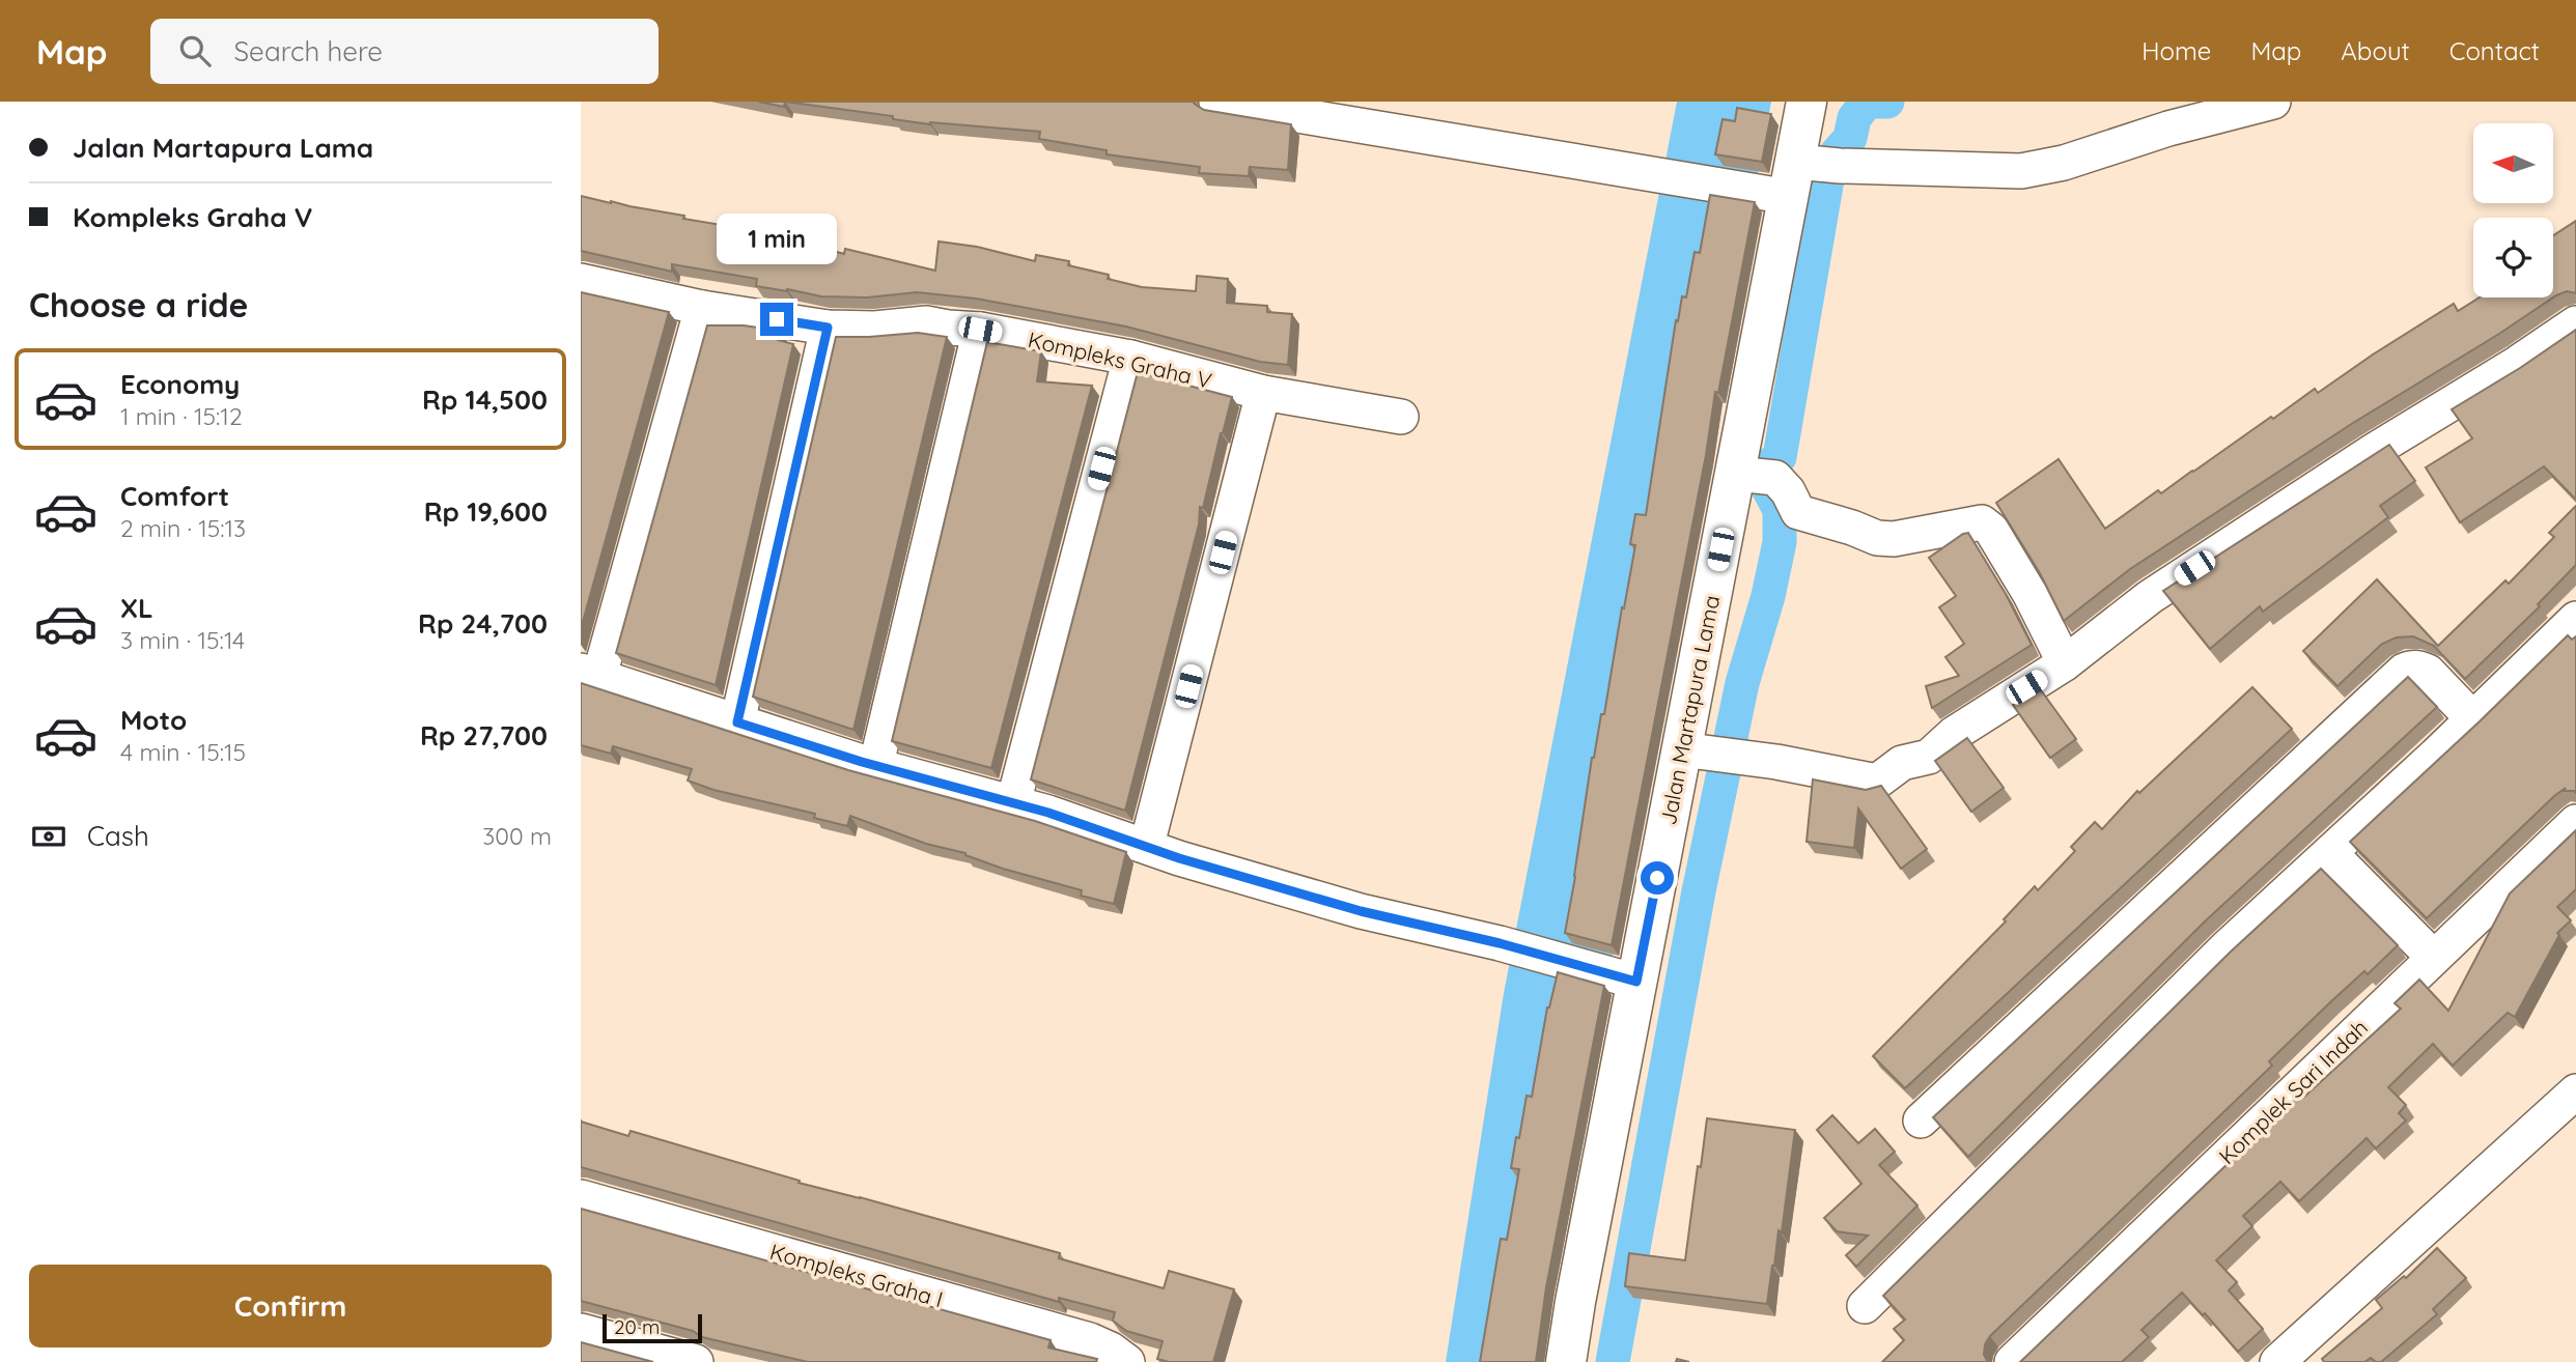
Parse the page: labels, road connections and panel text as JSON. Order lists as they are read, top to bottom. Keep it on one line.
{"streets":{"main road":["Jalan Martapura Lama"],"street":["Kompleks Graha V","Komplek Sari Indah","Kompleks Graha I"]},"scale_bar":"20 m","north":"left","page":{"header":"Map","search":"Search here","nav":["Home","Map","About","Contact"],"banner":["Jalan Martapura Lama","Kompleks Graha V"],"bubble":"1 min","heading":"Choose a ride","list":[{"name":"Economy","note":"1 min · 15:12","value":"Rp 14,500"},{"name":"Comfort","note":"2 min · 15:13","value":"Rp 19,600"},{"name":"XL","note":"3 min · 15:14","value":"Rp 24,700"},{"name":"Moto","note":"4 min · 15:15","value":"Rp 27,700"}],"pay":["Cash","300 m"],"buttons":"Confirm","scale":"20 m"}}
